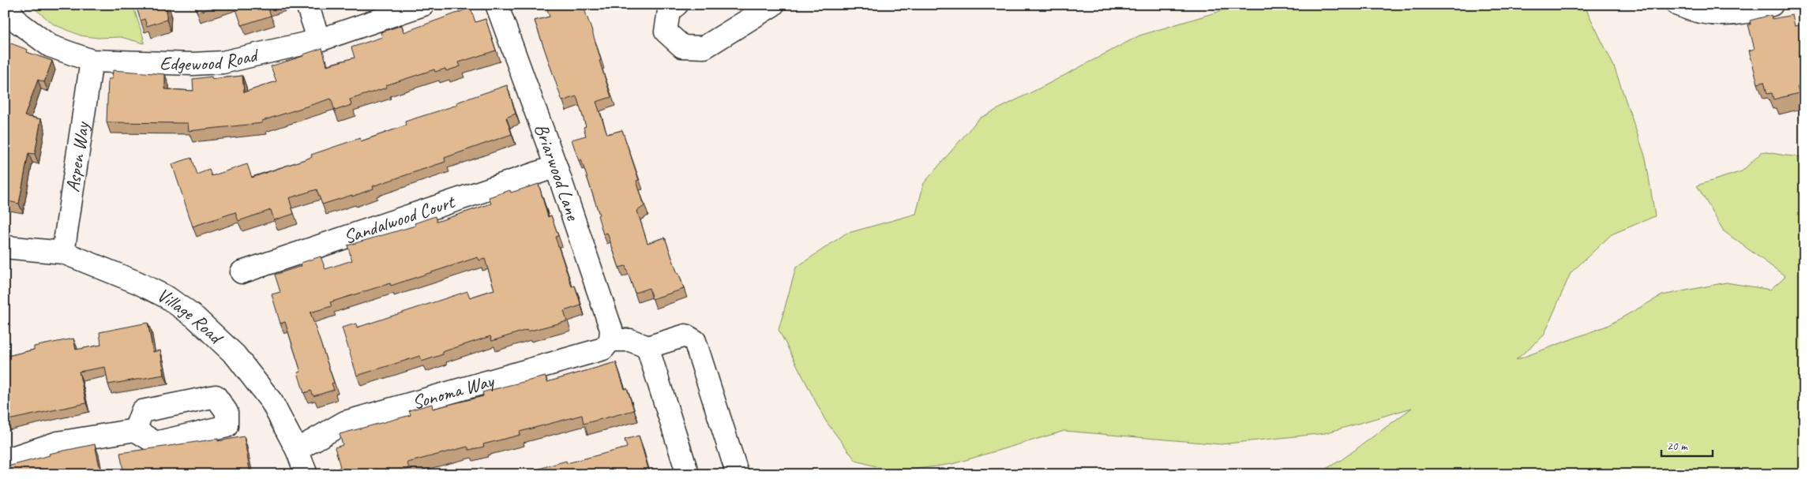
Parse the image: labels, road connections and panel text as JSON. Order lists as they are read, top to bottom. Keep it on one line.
{"streets":{"street":["Edgewood Road","Aspen Way","Briarwood Lane","Sandalwood Court","Village Road","Sonoma Way"]},"crossings":[["Edgewood Road","Aspen Way"],["Aspen Way","Village Road"],["Briarwood Lane","Sandalwood Court"],["Briarwood Lane","Sonoma Way"],["Village Road","Sonoma Way"]],"scale_bar":"20 m"}
